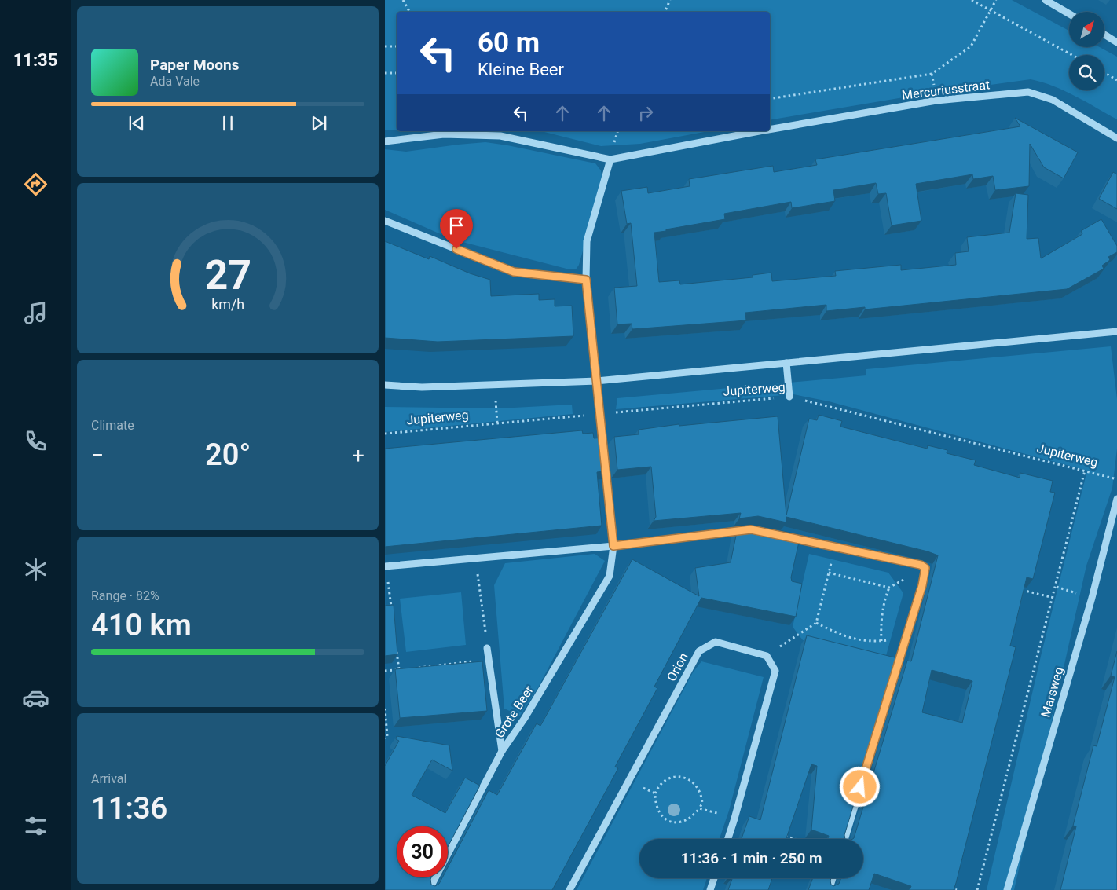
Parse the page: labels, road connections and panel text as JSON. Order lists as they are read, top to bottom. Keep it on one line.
{"streets":{"street":["Mercuriusstraat","Jupiterweg","Orion","Marsweg","Grote Beer"]},"crossings":[["Jupiterweg","Grote Beer"]],"north":"top right","page":{"tabs":"11:35","turn":["60 m","Kleine Beer"],"song":["Paper Moons","Ada Vale"],"tile":["Climate",["Range · 82%","410 km"],["Arrival","11:36"]],"heat":["−","20°","+"],"limit":"30","trip":"11:36 · 1 min · 250 m","gauge":["27","km/h"]}}
